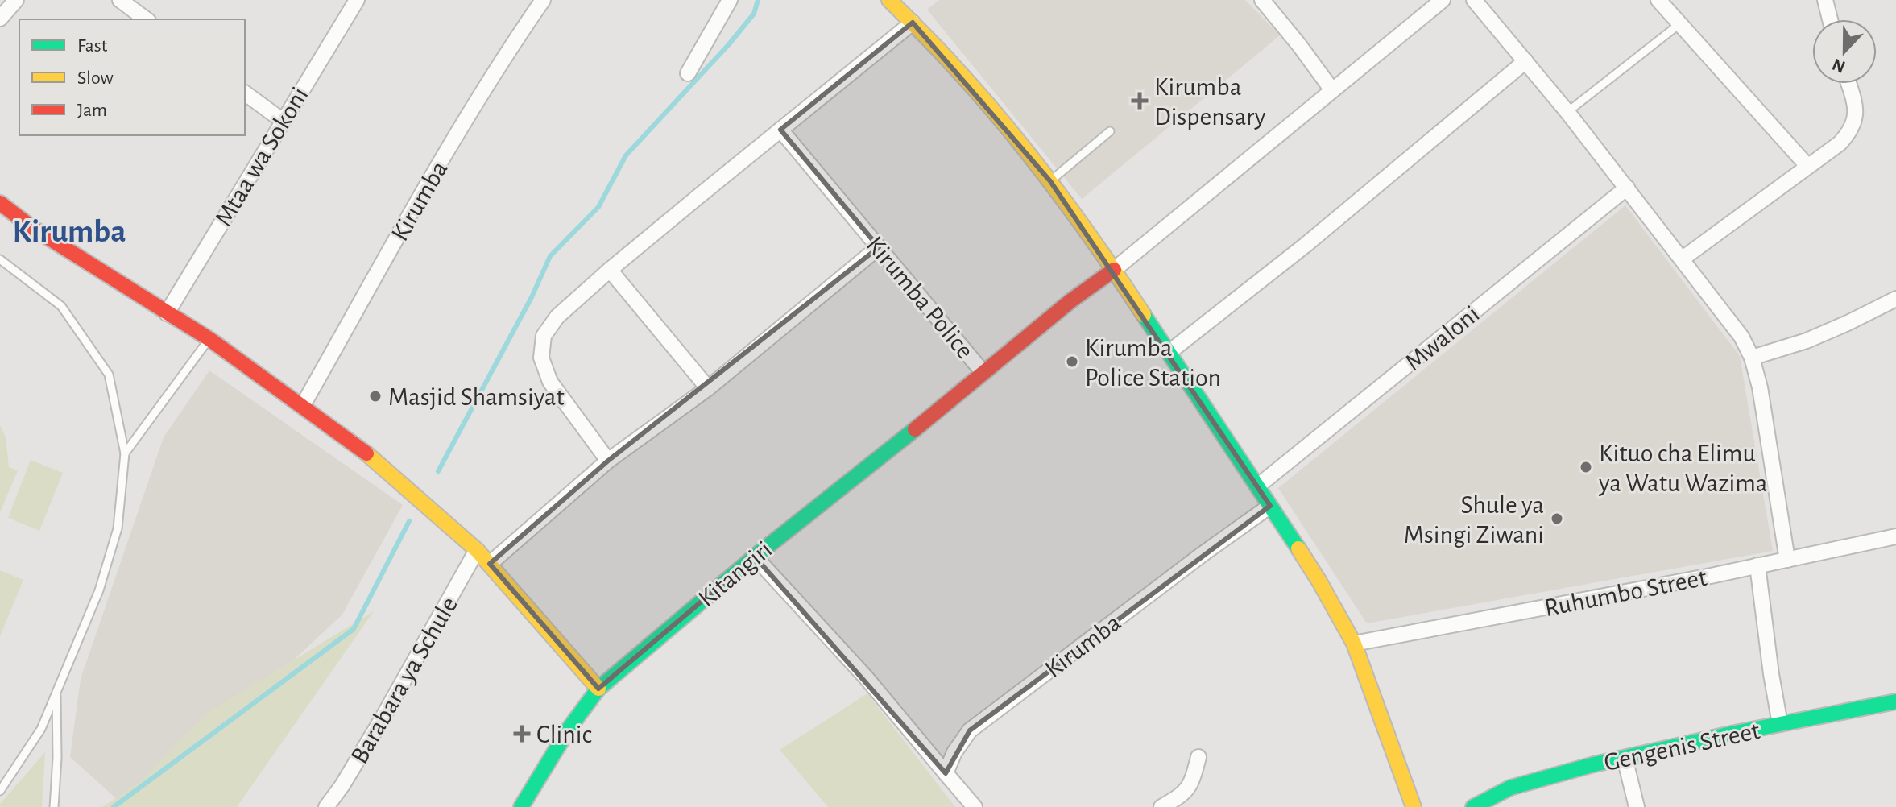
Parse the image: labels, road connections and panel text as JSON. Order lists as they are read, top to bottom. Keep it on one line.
{"streets":{"street":["Mtaa wa Sokoni","Kirumba","Kirumba Police","Mwaloni","Kitangiri","Ruhumbo Street","Barabara ya Schule","Gengenis Street"]},"crossings":[["Kirumba Police","Kitangiri"]],"districts":["Kirumba"],"places":{"health":["Kirumba Dispensary","Clinic"],"other":["Kirumba Police Station","Masjid Shamsiyat","Kituo cha Elimu ya Watu Wazima","Shule ya Msingi Ziwani"]},"legend":["Fast","Slow","Jam"],"north":"bottom"}
